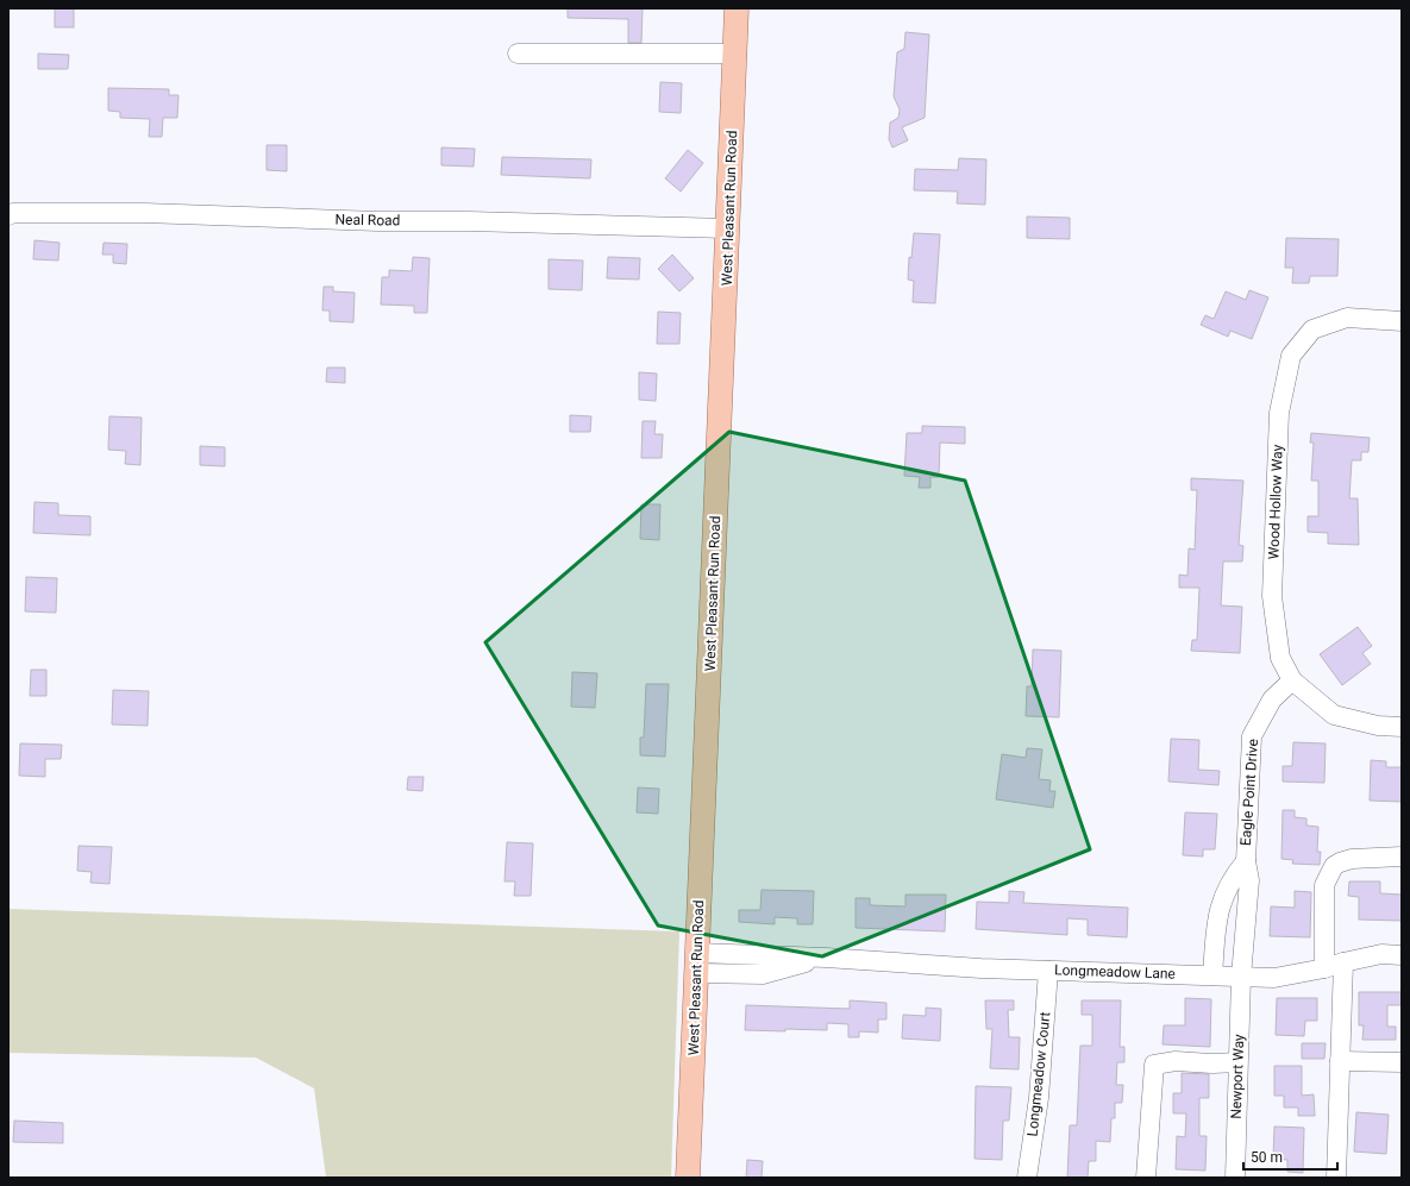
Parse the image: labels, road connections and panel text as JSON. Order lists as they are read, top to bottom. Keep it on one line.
{"streets":{"main road":["West Pleasant Run Road"],"street":["Neal Road","Wood Hollow Way","Eagle Point Drive","Longmeadow Lane","Longmeadow Court","Newport Way"]},"crossings":[["West Pleasant Run Road","Neal Road"],["West Pleasant Run Road","Longmeadow Lane"],["Wood Hollow Way","Eagle Point Drive"],["Eagle Point Drive","Longmeadow Lane"],["Eagle Point Drive","Newport Way"],["Longmeadow Lane","Longmeadow Court"],["Longmeadow Lane","Newport Way"]],"scale_bar":"50 m"}
